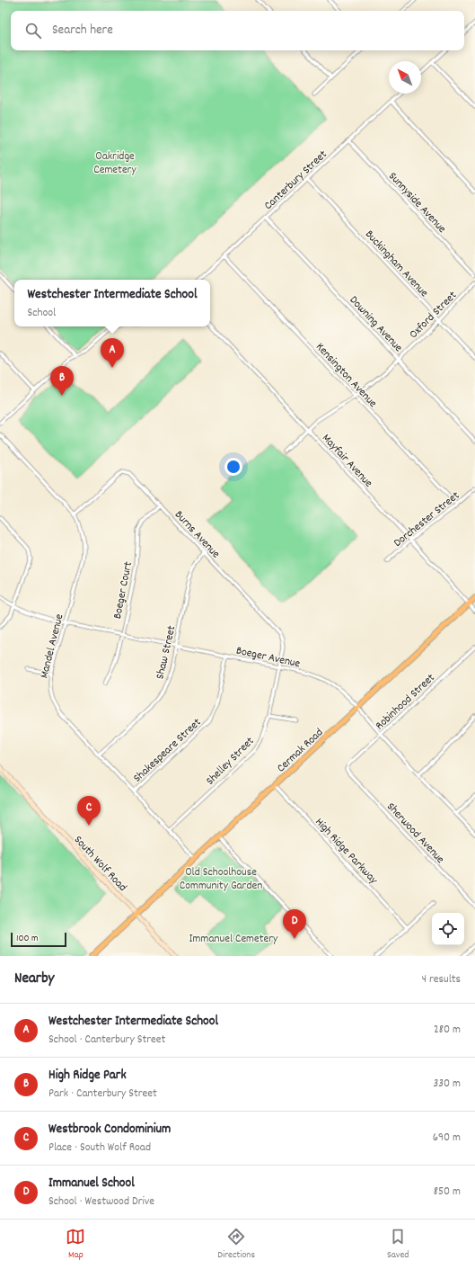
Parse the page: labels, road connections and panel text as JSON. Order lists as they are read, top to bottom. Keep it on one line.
{"streets":{"main road":["Cermak Road","South Wolf Road"],"street":["Canterbury Street","Sunnyside Avenue","Buckingham Avenue","Oxford Street","Downing Avenue","Kensington Avenue","Mayfair Avenue","Dorchester Street","Burns Avenue","Boeger Court","Mandel Avenue","Shaw Street","Boeger Avenue","Robinhood Street","Shakespeare Street","Shelley Street","Sherwood Avenue","High Ridge Parkway"]},"crossings":[["Canterbury Street","Sunnyside Avenue"],["Canterbury Street","Buckingham Avenue"],["Canterbury Street","Downing Avenue"],["Canterbury Street","Kensington Avenue"],["Buckingham Avenue","Oxford Street"],["Oxford Street","Downing Avenue"],["Oxford Street","Kensington Avenue"],["Oxford Street","Mayfair Avenue"],["Kensington Avenue","Dorchester Street"],["Mayfair Avenue","Dorchester Street"],["Mayfair Avenue","Cermak Road"],["Burns Avenue","Boeger Court"],["Burns Avenue","Mandel Avenue"],["Burns Avenue","Shaw Street"],["Burns Avenue","Boeger Avenue"],["Burns Avenue","Shelley Street"],["Boeger Court","Boeger Avenue"],["Mandel Avenue","Shaw Street"],["Mandel Avenue","Boeger Avenue"],["Mandel Avenue","Shakespeare Street"],["Mandel Avenue","Cermak Road"],["Mandel Avenue","Shelley Street"],["Shaw Street","Boeger Avenue"],["Boeger Avenue","Robinhood Street"],["Boeger Avenue","Shakespeare Street"],["Boeger Avenue","Cermak Road"],["Boeger Avenue","Shelley Street"],["Robinhood Street","Sherwood Avenue"],["Cermak Road","High Ridge Parkway"],["Cermak Road","South Wolf Road"]],"parks":["Oakridge Cemetery","Old Schoolhouse Community Garden","Immanuel Cemetery"],"scale_bar":"100 m","north":"top left","page":{"search":"Search here","popup":["Westchester Intermediate School","School"],"pins":["A","B","C","D"],"scale":"100 m","heading":["Nearby","4 results"],"list":[{"mark":"A","name":"Westchester Intermediate School","note":"School · Canterbury Street","value":"280 m"},{"mark":"B","name":"High Ridge Park","note":"Park · Canterbury Street","value":"330 m"},{"mark":"C","name":"Westbrook Condominium","note":"Place · South Wolf Road","value":"690 m"},{"mark":"D","name":"Immanuel School","note":"School · Westwood Drive","value":"850 m"}],"nav":["Map","Directions","Saved"]}}
